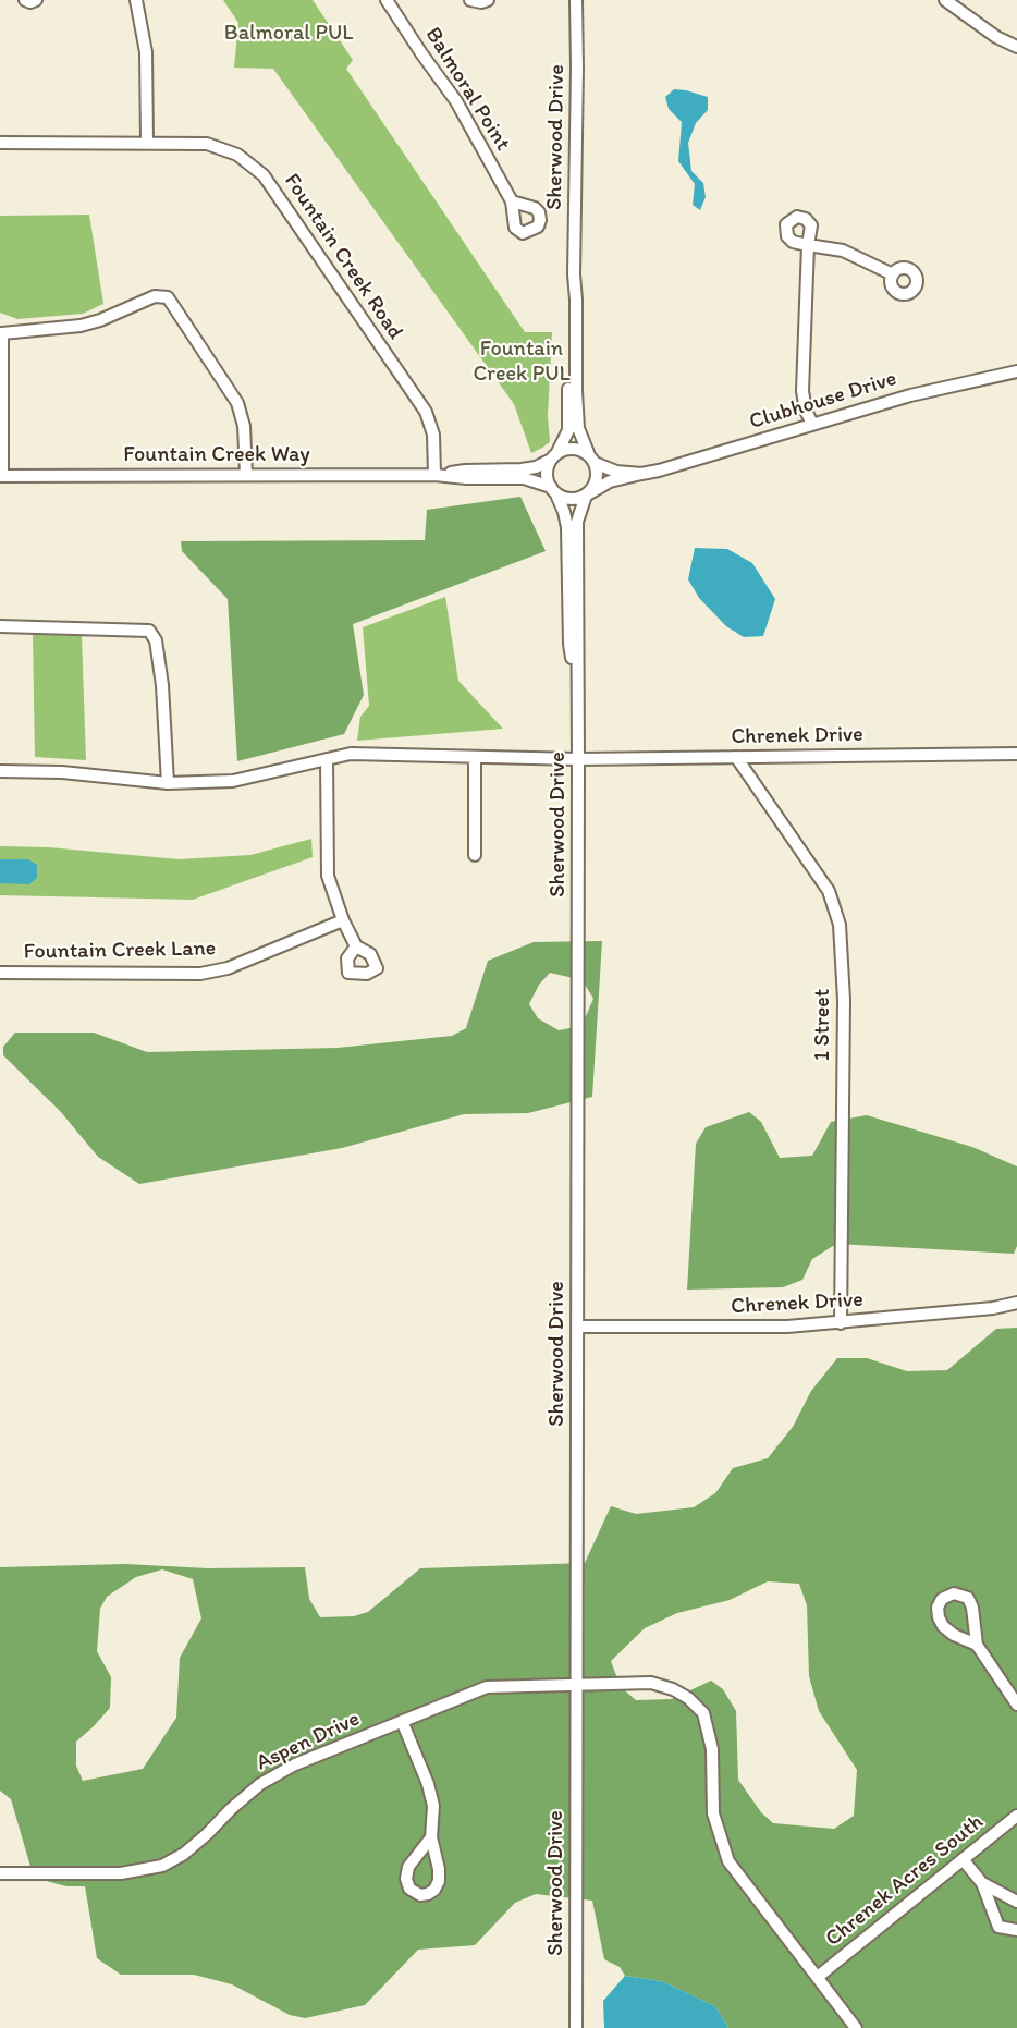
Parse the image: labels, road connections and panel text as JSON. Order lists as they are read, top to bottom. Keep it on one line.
{"streets":{"street":["Balmoral Point","Sherwood Drive","Fountain Creek Road","Clubhouse Drive","Fountain Creek Way","Chrenek Drive","Fountain Creek Lane","1 Street","Aspen Drive","Chrenek Acres South"]},"crossings":[["Sherwood Drive","Clubhouse Drive"],["Sherwood Drive","Fountain Creek Way"],["Sherwood Drive","Chrenek Drive"],["Sherwood Drive","Aspen Drive"],["Fountain Creek Road","Fountain Creek Way"],["Clubhouse Drive","Fountain Creek Way"],["Chrenek Drive","1 Street"],["Aspen Drive","Chrenek Acres South"]],"parks":["Balmoral PUL","Fountain Creek PUL"]}
